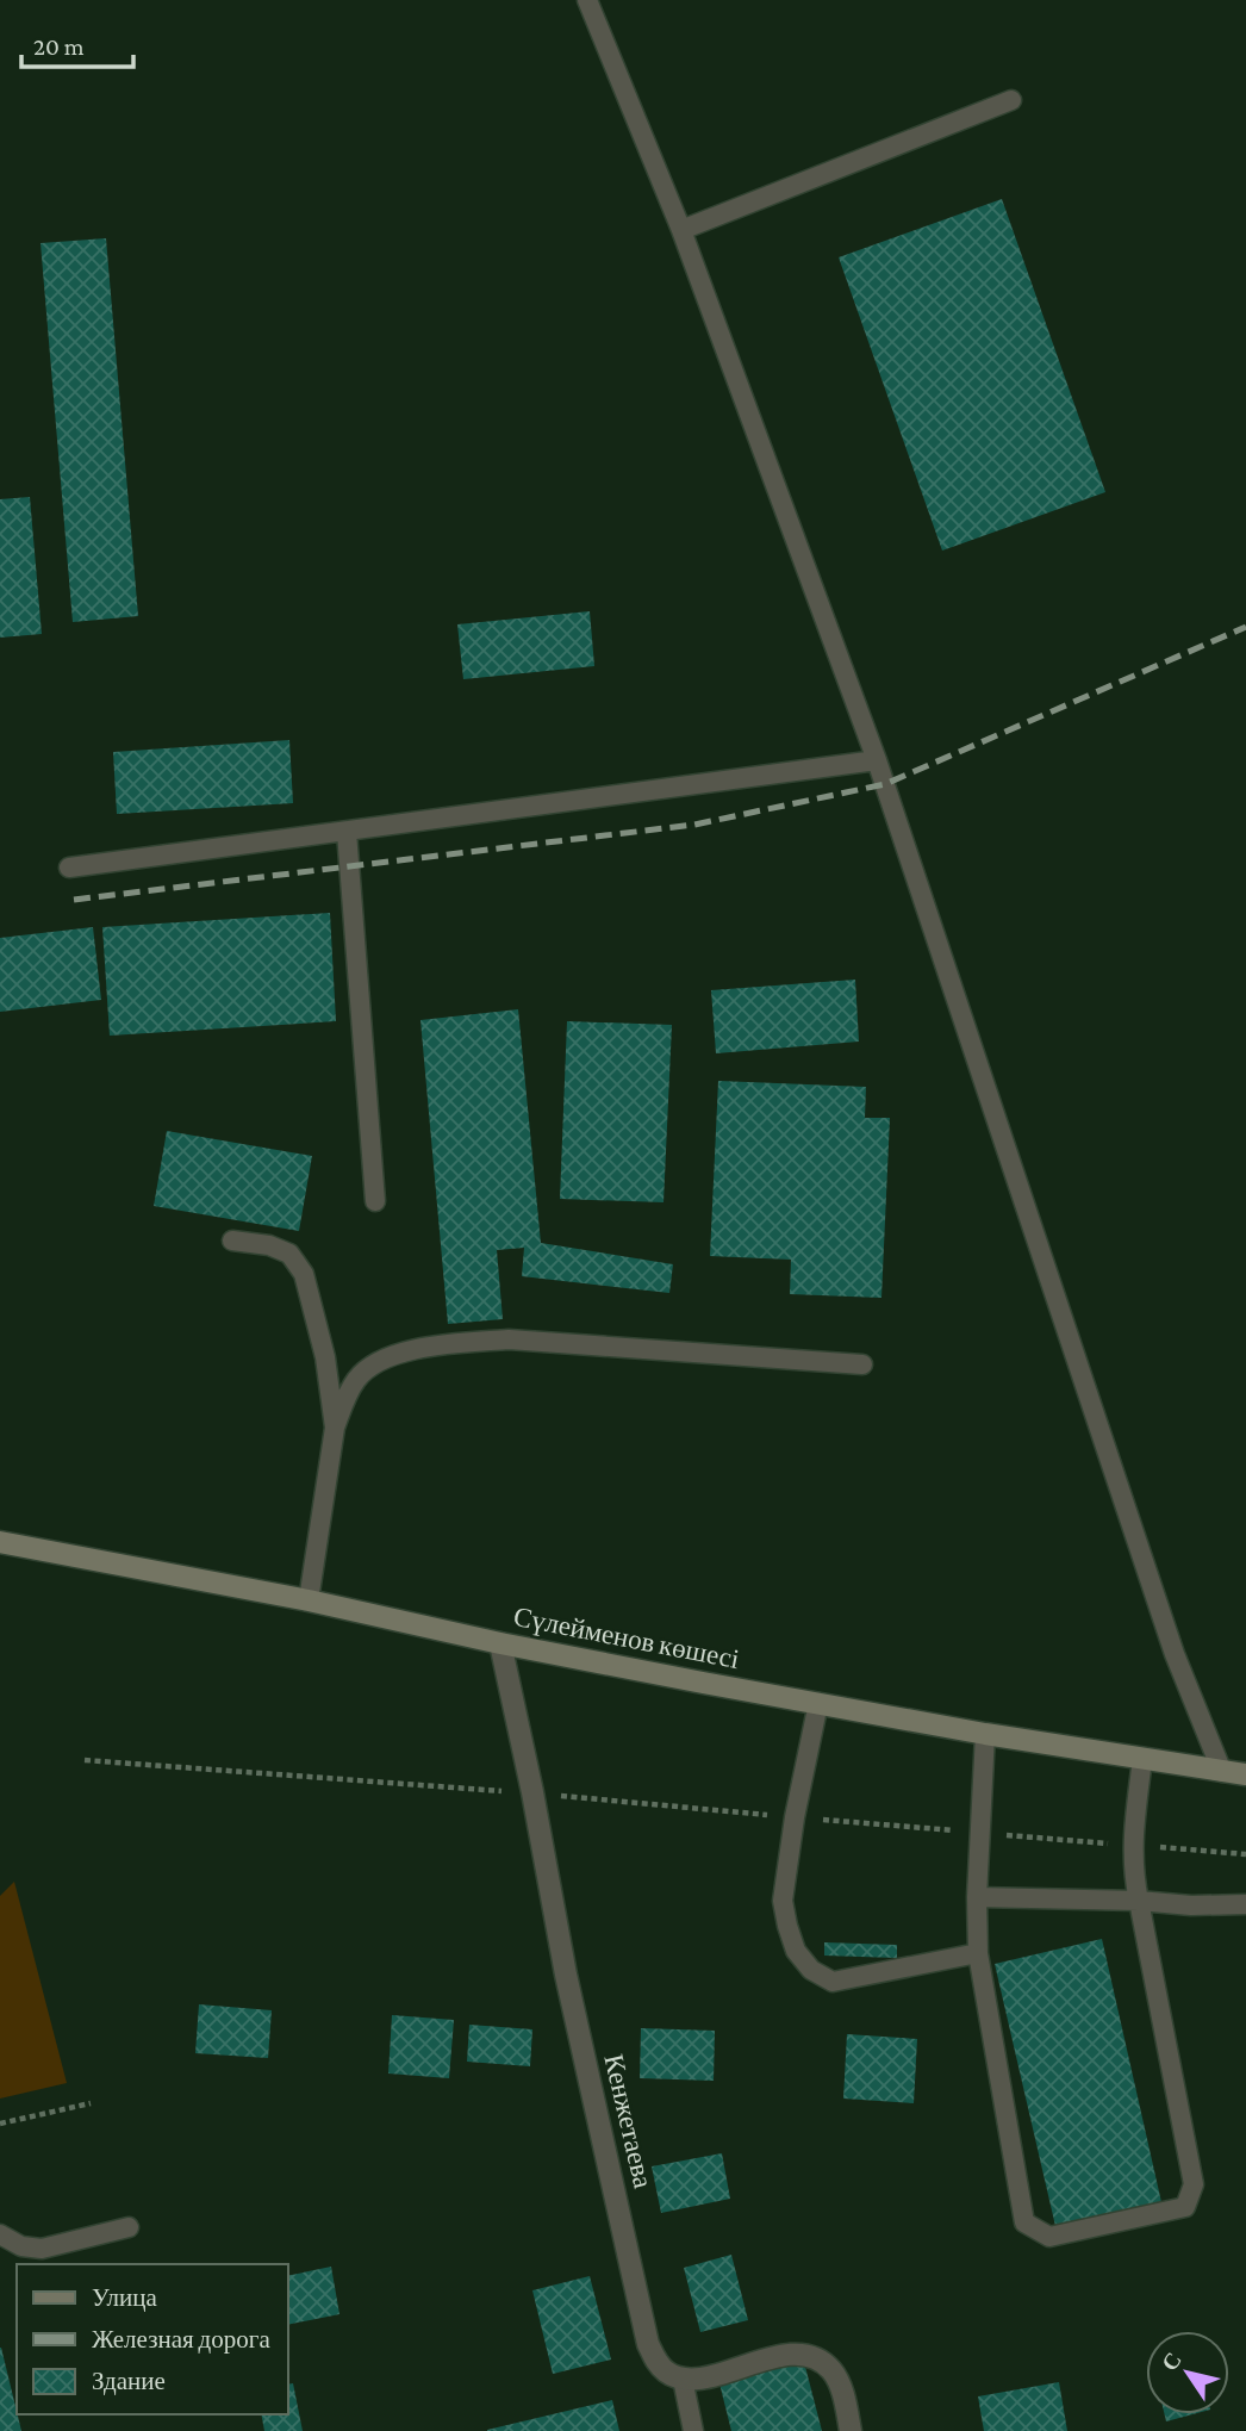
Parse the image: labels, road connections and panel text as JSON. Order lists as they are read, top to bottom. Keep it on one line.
{"streets":{"street":["Сүлейменов көшесі","Кенжетаева"]},"crossings":[["Сүлейменов көшесі","Кенжетаева"]],"legend":["Улица","Железная дорога","Здание"],"scale_bar":"20 m","north":"top left"}
